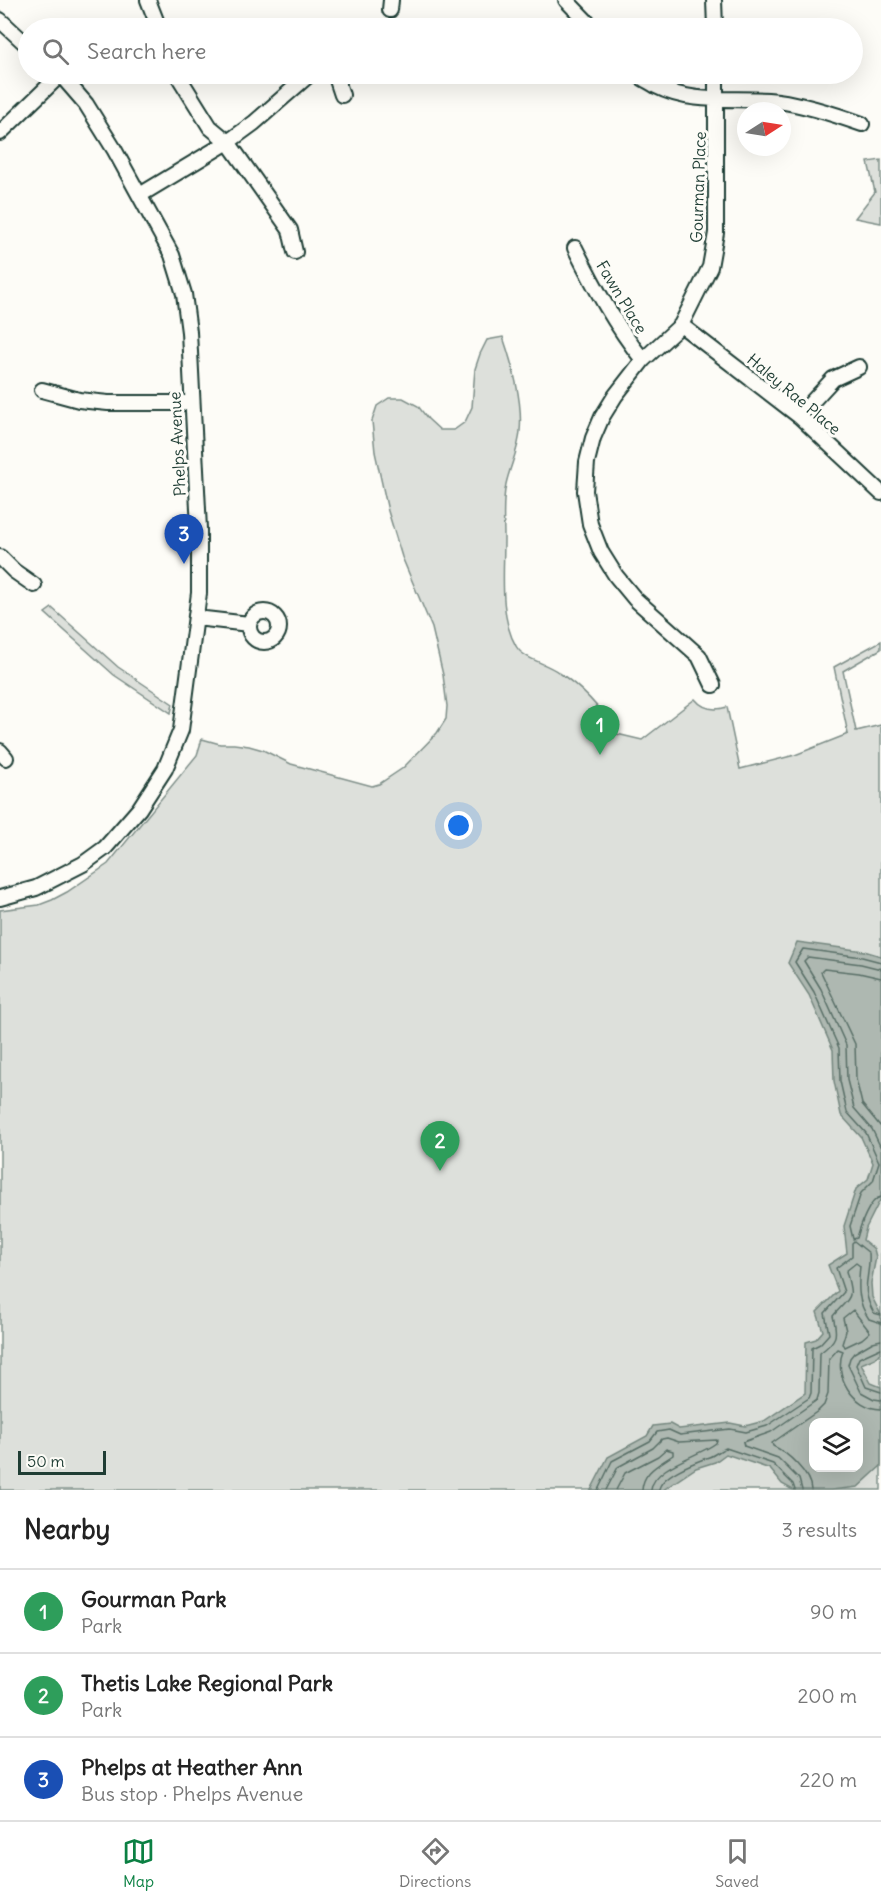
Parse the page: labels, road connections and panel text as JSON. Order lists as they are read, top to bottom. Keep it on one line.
{"streets":{"street":["Gourman Place","Fawn Place","Haley Rae Place","Phelps Avenue"]},"crossings":[["Gourman Place","Fawn Place"],["Gourman Place","Haley Rae Place"]],"scale_bar":"50 m","north":"right","page":{"search":"Search here","pins":["3","1","2"],"scale":"50 m","heading":["Nearby","3 results"],"list":[{"mark":"1","name":"Gourman Park","note":"Park","value":"90 m"},{"mark":"2","name":"Thetis Lake Regional Park","note":"Park","value":"200 m"},{"mark":"3","name":"Phelps at Heather Ann","note":"Bus stop · Phelps Avenue","value":"220 m"}],"nav":["Map","Directions","Saved"]}}
